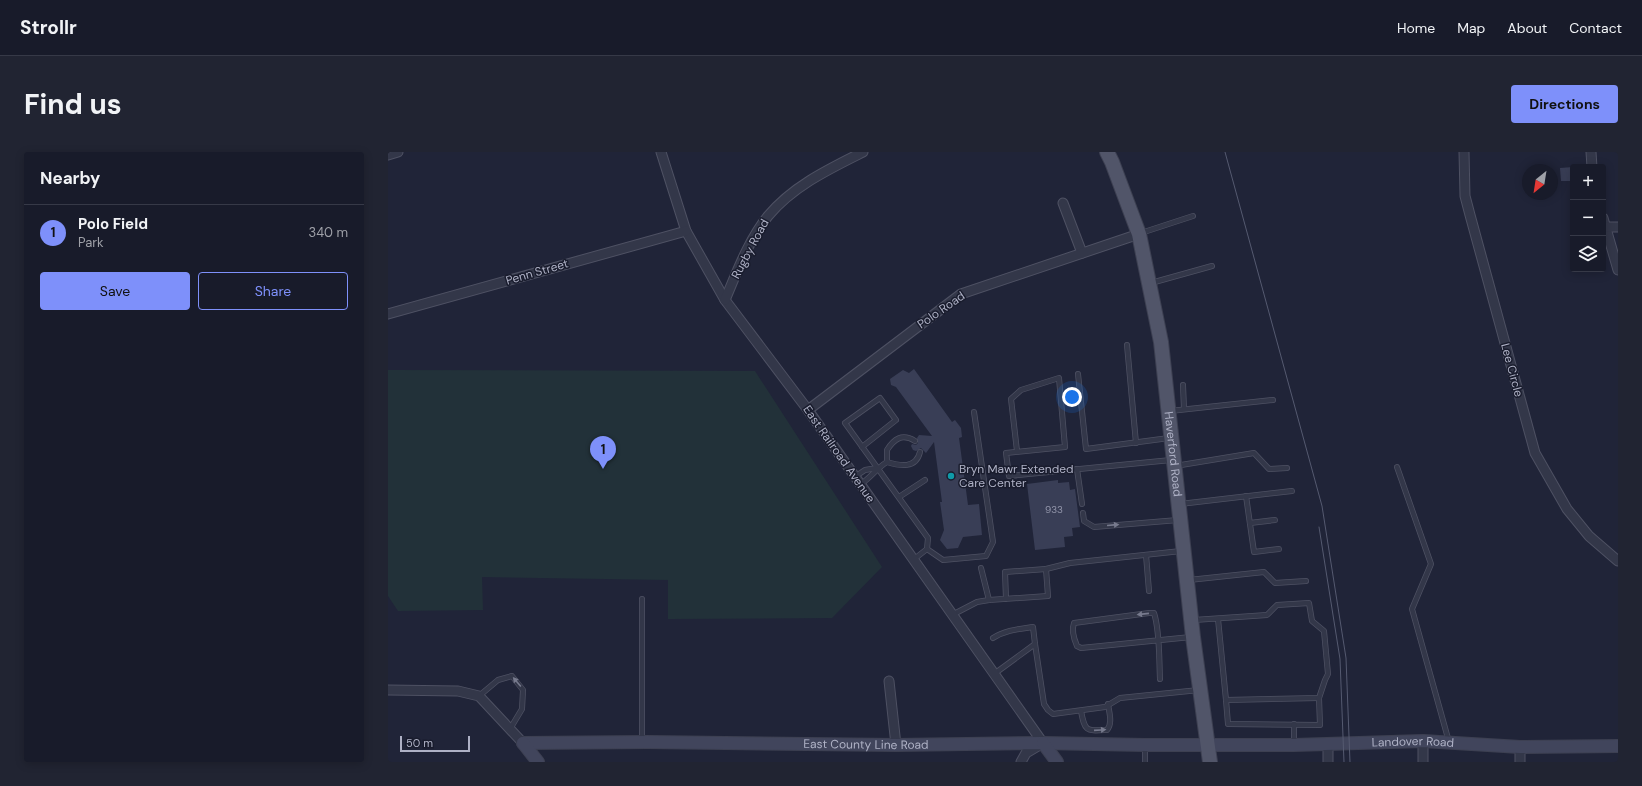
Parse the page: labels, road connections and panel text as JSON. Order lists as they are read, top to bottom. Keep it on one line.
{"streets":{"main road":["Haverford Road"],"street":["Rugby Road","Penn Street","Polo Road","Lee Circle","East Railroad Avenue","Landover Road","East County Line Road"]},"crossings":[["Rugby Road","East Railroad Avenue"],["Penn Street","East Railroad Avenue"],["Polo Road","East Railroad Avenue"],["Polo Road","Haverford Road"],["East Railroad Avenue","East County Line Road"],["Haverford Road","Landover Road"],["Haverford Road","East County Line Road"],["Landover Road","East County Line Road"]],"places":["Bryn Mawr Extended Care Center"],"house_numbers":["933"],"scale_bar":"50 m","north":"bottom left","page":{"header":"Strollr","nav":["Home","Map","About","Contact"],"buttons":["Directions",["Save","Share"]],"title":"Find us","heading":"Nearby","map_buttons":["+","−"],"list":[{"mark":"1","name":"Polo Field","note":"Park","value":"340 m"}],"pins":"1","scale":"50 m"}}
